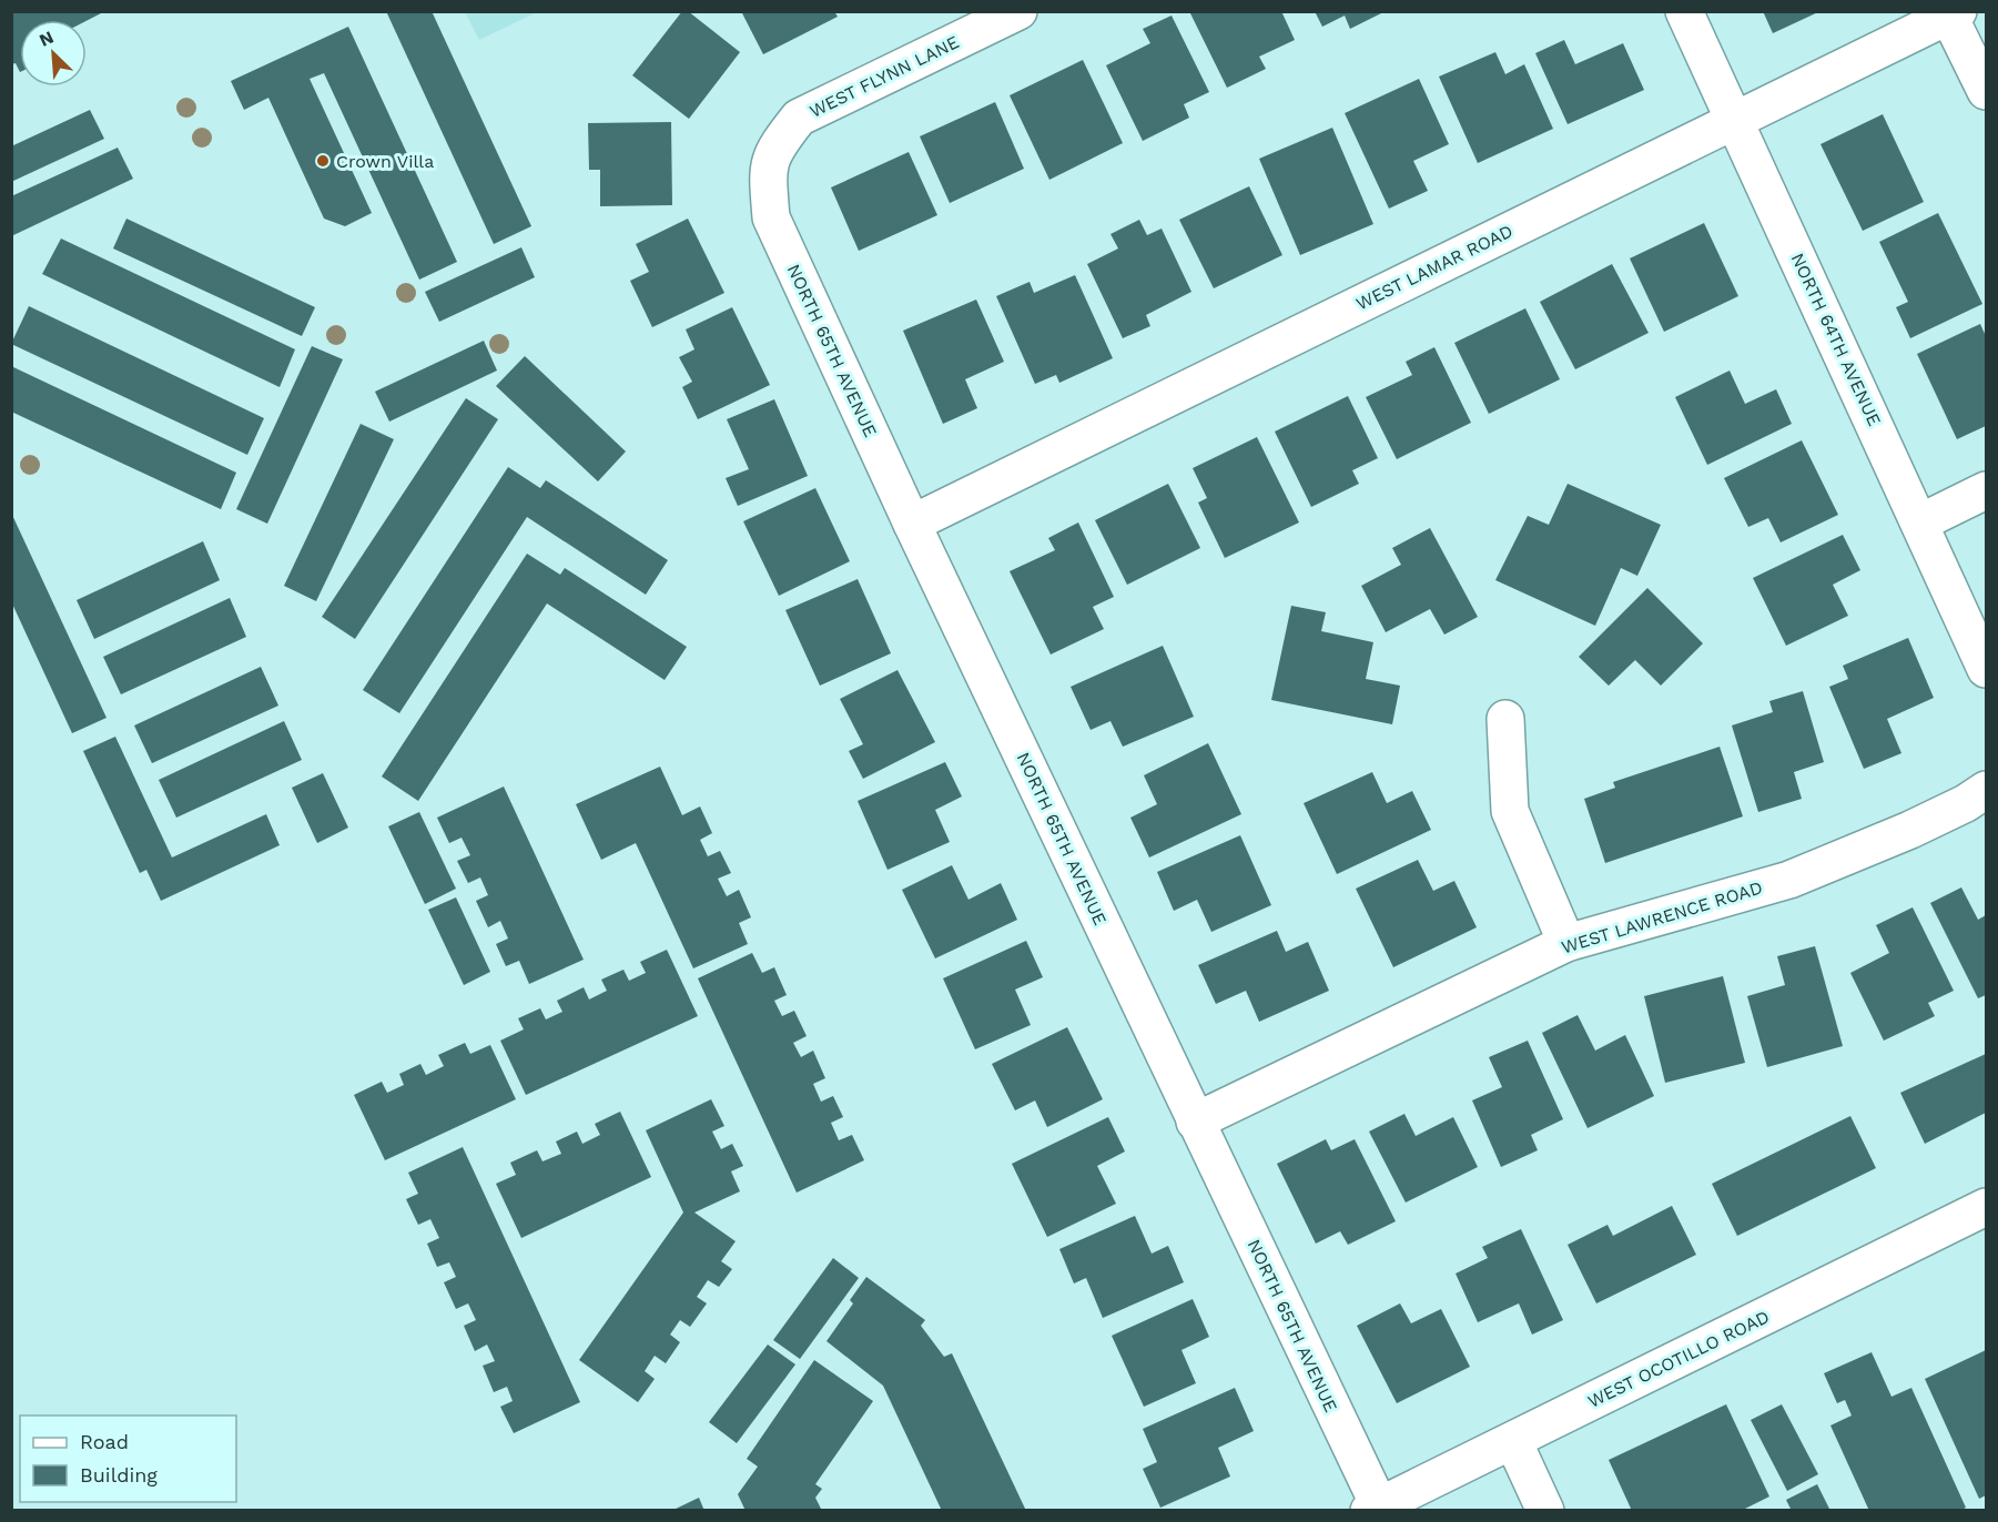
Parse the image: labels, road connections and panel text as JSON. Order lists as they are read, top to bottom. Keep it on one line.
{"streets":{"street":["WEST FLYNN LANE","WEST LAMAR ROAD","NORTH 64TH AVENUE","NORTH 65TH AVENUE","WEST LAWRENCE ROAD","WEST OCOTILLO ROAD"]},"crossings":[["WEST FLYNN LANE","NORTH 65TH AVENUE"],["WEST LAMAR ROAD","NORTH 64TH AVENUE"],["WEST LAMAR ROAD","NORTH 65TH AVENUE"],["NORTH 65TH AVENUE","WEST LAWRENCE ROAD"],["NORTH 65TH AVENUE","WEST OCOTILLO ROAD"]],"places":["Crown Villa"],"legend":["Road","Building"],"north":"top left"}
